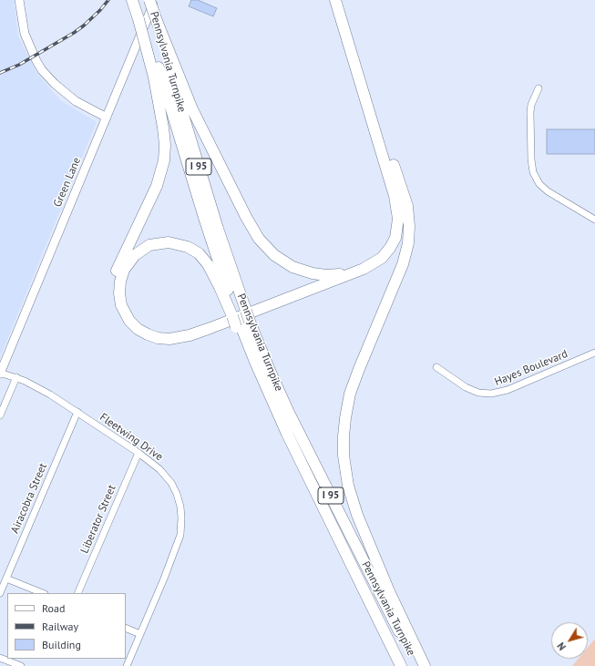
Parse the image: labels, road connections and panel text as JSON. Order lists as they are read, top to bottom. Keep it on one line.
{"streets":{"highway":["Pennsylvania Turnpike","I 95"],"street":["Green Lane","Hayes Boulevard","Fleetwing Drive","Airacobra Street","Liberator Street"]},"crossings":[["Green Lane","Fleetwing Drive"],["Fleetwing Drive","Airacobra Street"],["Fleetwing Drive","Liberator Street"]],"legend":["Road","Railway","Building"],"north":"bottom left"}
